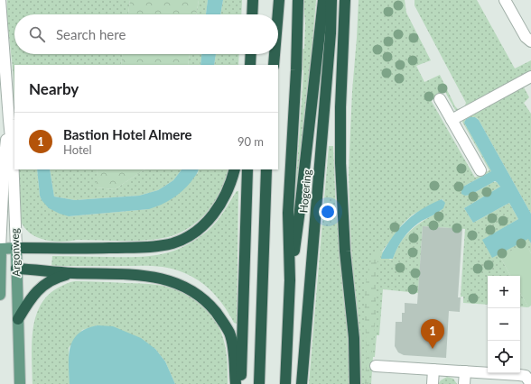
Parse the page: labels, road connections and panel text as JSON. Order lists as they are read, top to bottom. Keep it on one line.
{"streets":{"highway":["Hogering"],"main road":["Argonweg"]},"page":{"search":"Search here","heading":"Nearby","list":[{"mark":"1","name":"Bastion Hotel Almere","note":"Hotel","value":"90 m"}],"map_buttons":["+","−"],"pins":"1"}}
